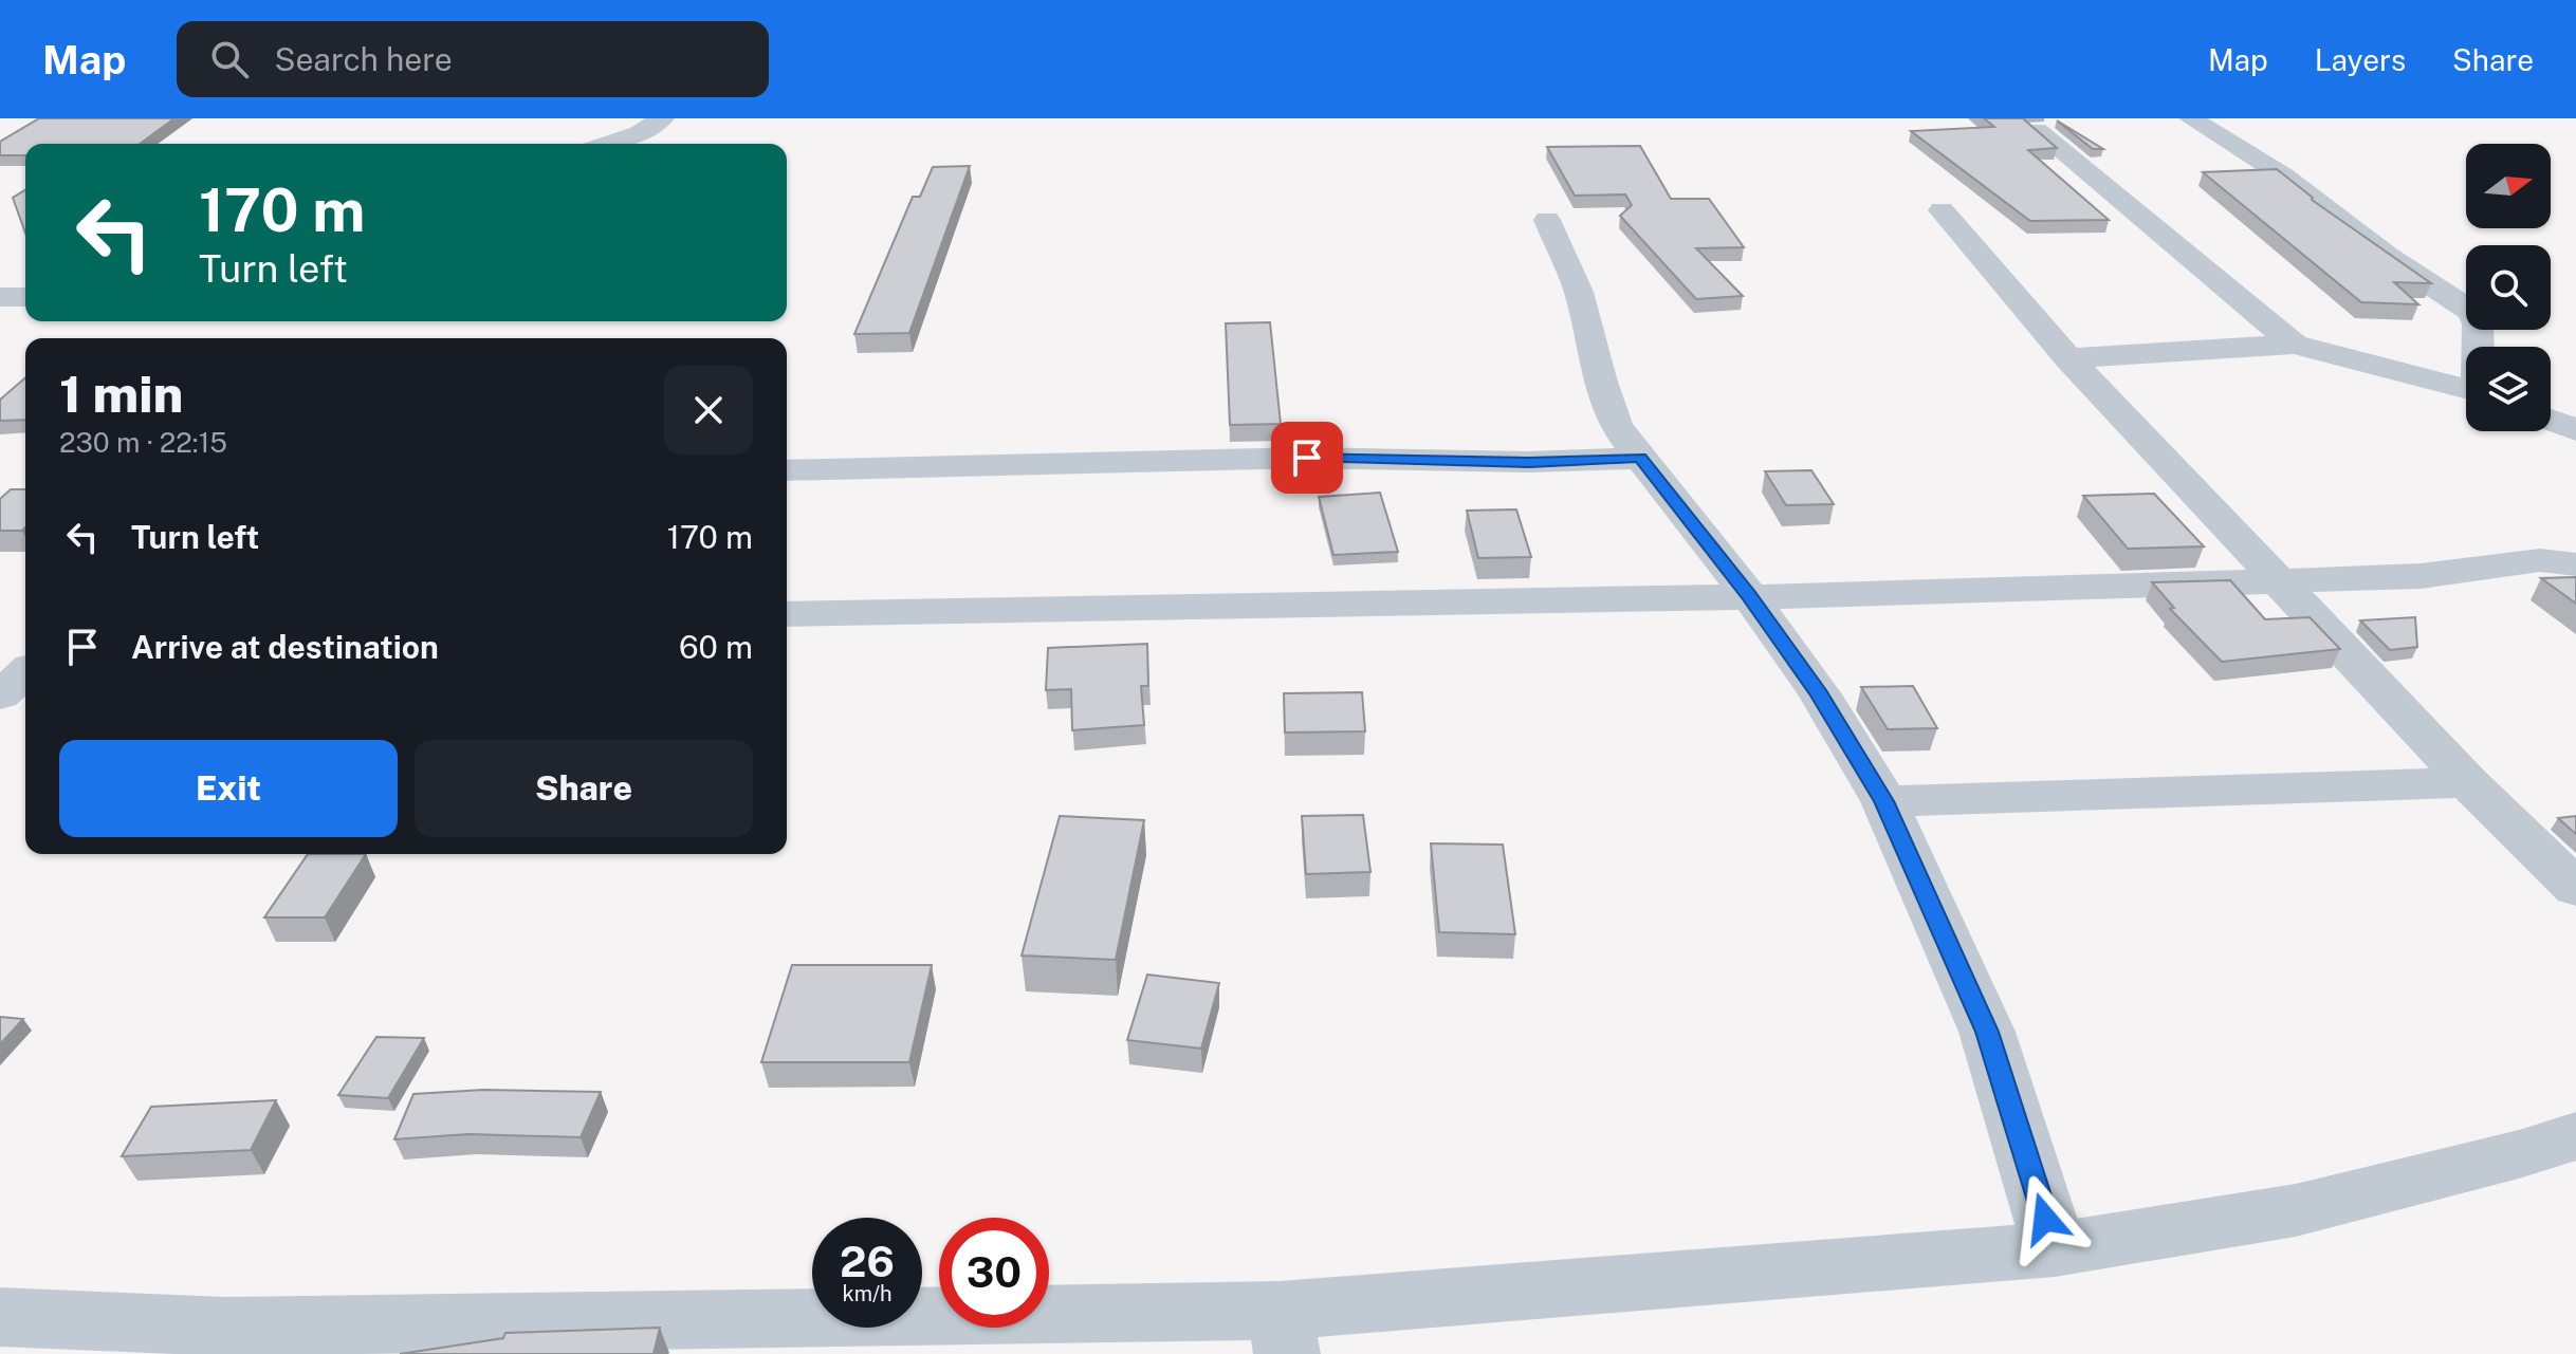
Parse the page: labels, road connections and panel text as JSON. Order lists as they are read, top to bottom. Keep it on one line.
{"north":"right","page":{"header":"Map","search":"Search here","nav":["Map","Layers","Share"],"turn":["170 m","Turn left"],"heading":["1 min","230 m · 22:15"],"list":[{"name":"Turn left","value":"170 m"},{"name":"Arrive at destination","value":"60 m"}],"buttons":["Exit","Share"],"speed":"26 km/h","limit":"30"}}
